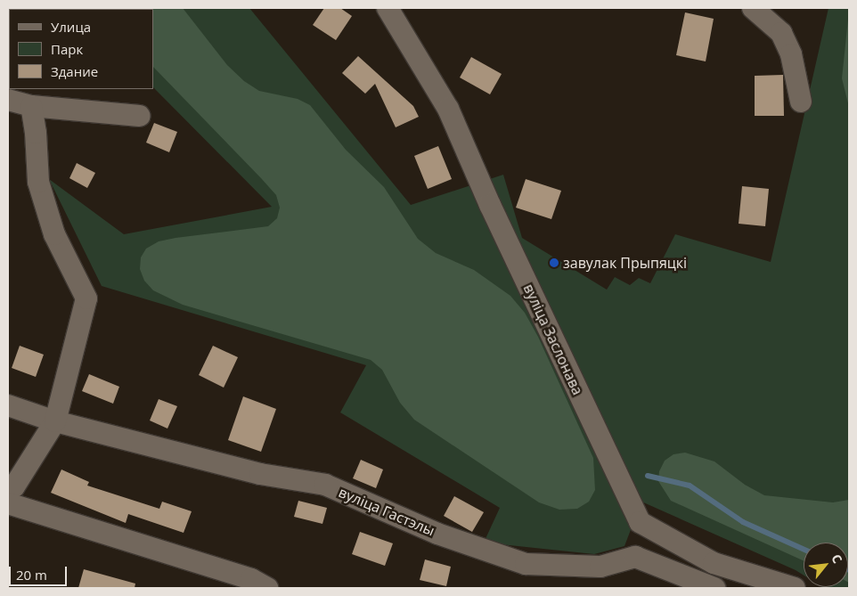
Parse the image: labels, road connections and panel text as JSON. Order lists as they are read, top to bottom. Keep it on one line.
{"streets":{"street":["вуліца Заслонава","вуліца Гастэлы"]},"places":["завулак Прыпяцкі"],"legend":["Улица","Парк","Здание"],"scale_bar":"20 m","north":"top right"}
